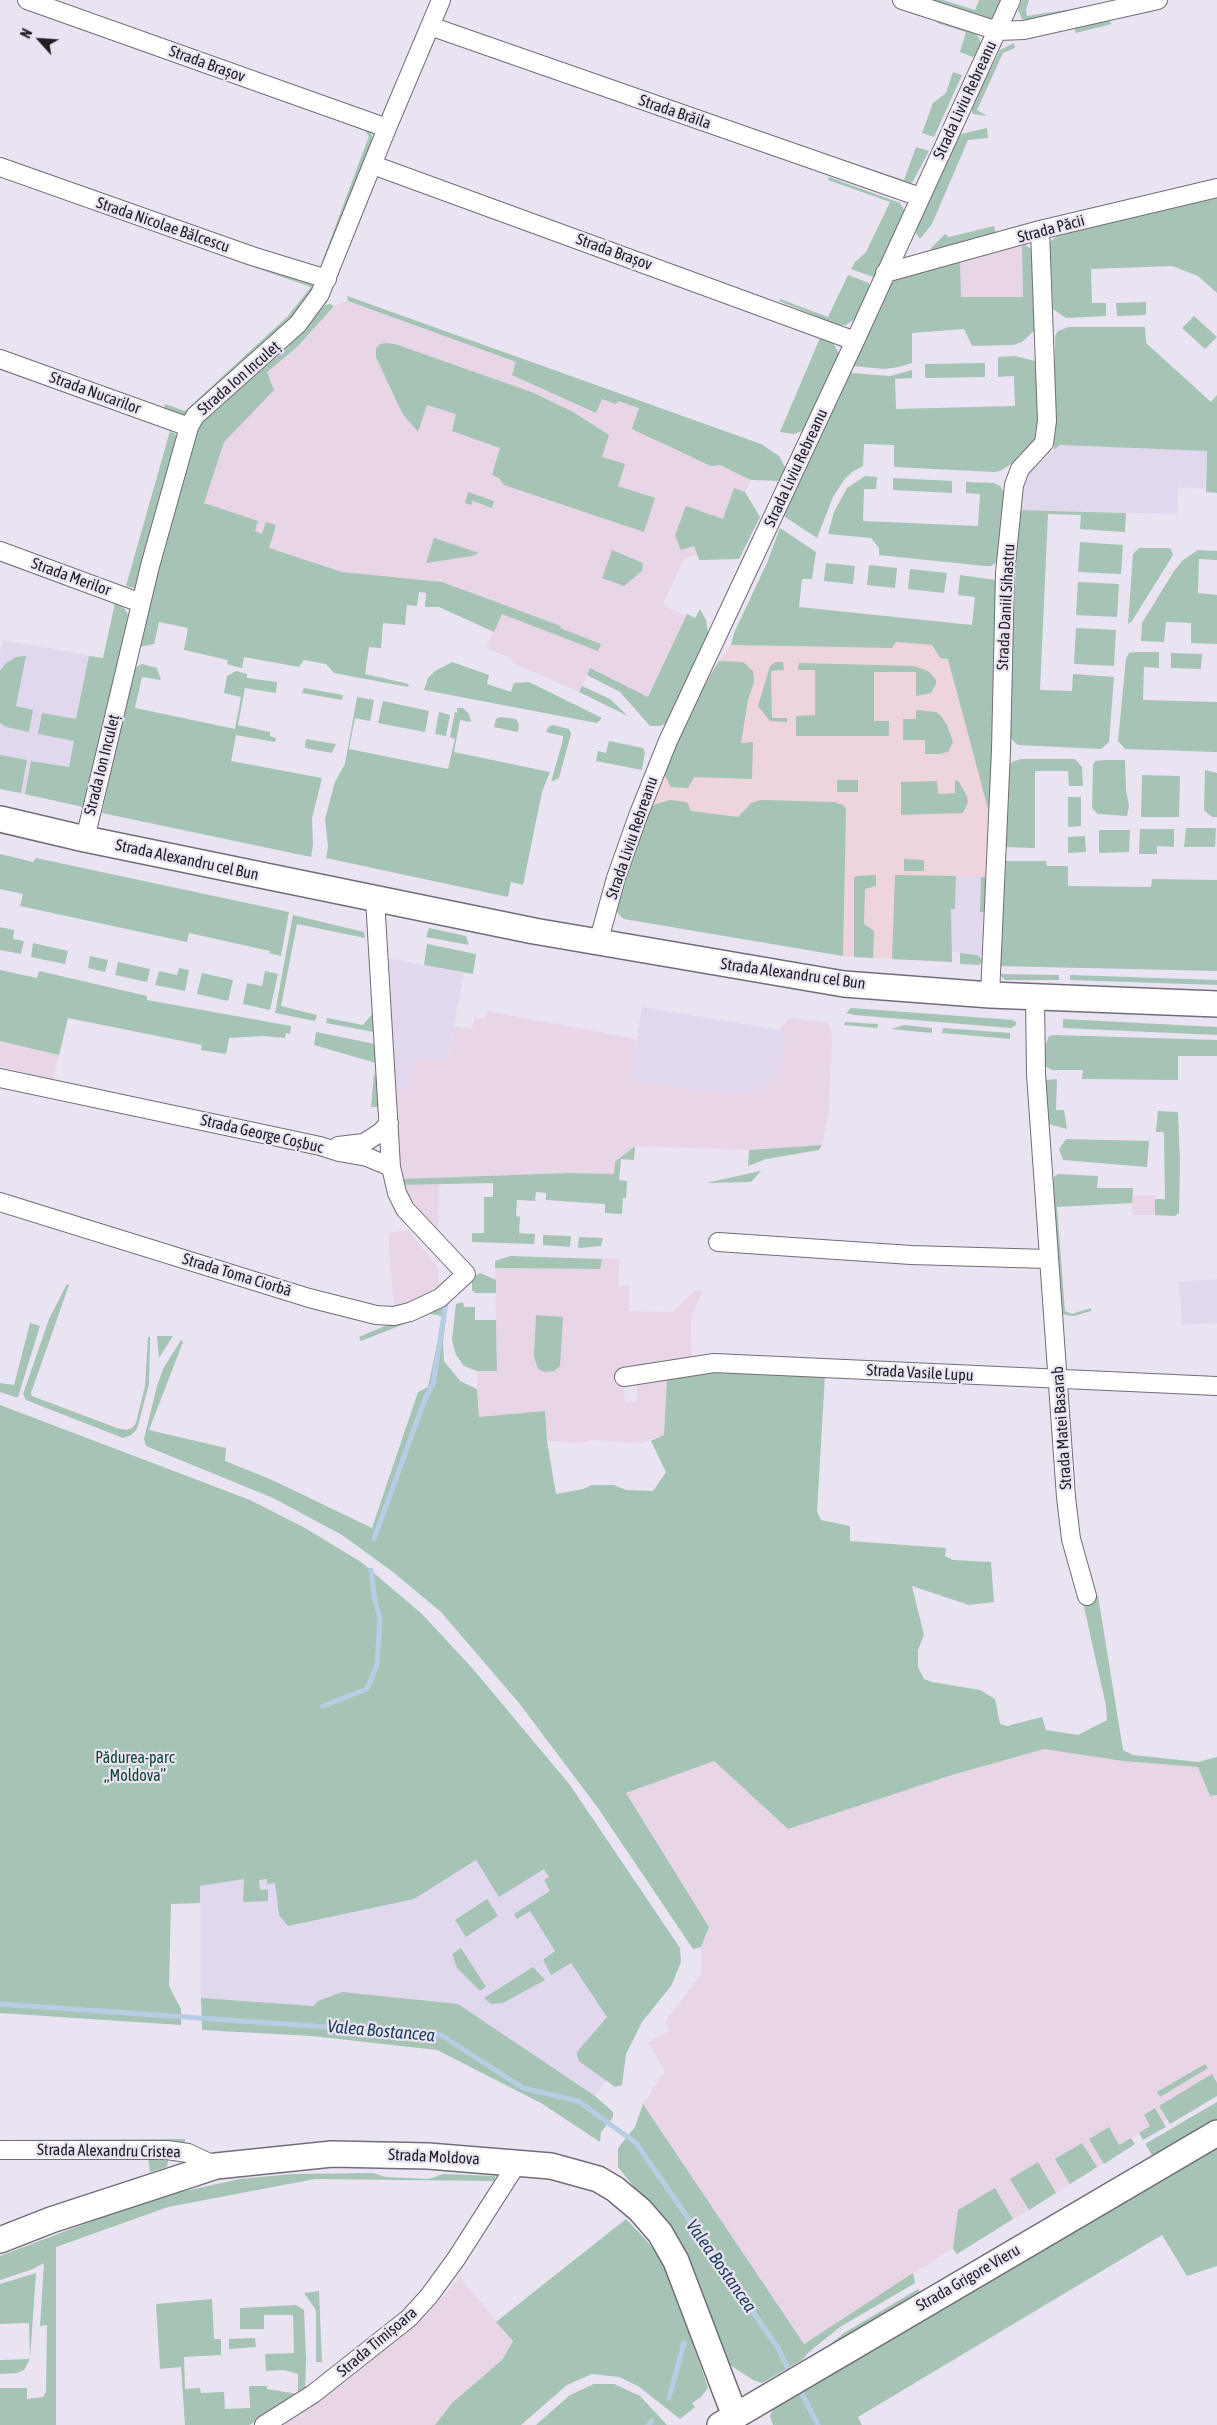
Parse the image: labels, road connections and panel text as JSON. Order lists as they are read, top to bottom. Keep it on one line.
{"streets":{"main road":["Strada Alexandru cel Bun","Strada Moldova","Strada Grigore Vieru"],"street":["Strada Brașov","Strada Liviu Rebreanu","Strada Brăila","Strada Nicolae Bălcescu","Strada Păcii","Strada Ion Inculeț","Strada Nucarilor","Strada Merilor","Strada Daniil Sihastru","Strada George Coșbuc","Strada Toma Ciorbă","Strada Vasile Lupu","Strada Matei Basarab","Strada Alexandru Cristea","Strada Timișoara"]},"crossings":[["Strada Brașov","Strada Liviu Rebreanu"],["Strada Brașov","Strada Ion Inculeț"],["Strada Liviu Rebreanu","Strada Brăila"],["Strada Liviu Rebreanu","Strada Păcii"],["Strada Liviu Rebreanu","Strada Alexandru cel Bun"],["Strada Brăila","Strada Ion Inculeț"],["Strada Nicolae Bălcescu","Strada Ion Inculeț"],["Strada Păcii","Strada Daniil Sihastru"],["Strada Ion Inculeț","Strada Nucarilor"],["Strada Ion Inculeț","Strada Merilor"],["Strada Ion Inculeț","Strada Alexandru cel Bun"],["Strada Daniil Sihastru","Strada Alexandru cel Bun"],["Strada Alexandru cel Bun","Strada Matei Basarab"],["Strada George Coșbuc","Strada Toma Ciorbă"],["Strada Vasile Lupu","Strada Matei Basarab"],["Strada Alexandru Cristea","Strada Moldova"],["Strada Moldova","Strada Grigore Vieru"],["Strada Moldova","Strada Timișoara"]],"water":["Valea Bostancea"],"parks":["Pădurea-parc „Moldova”"],"north":"top left"}
